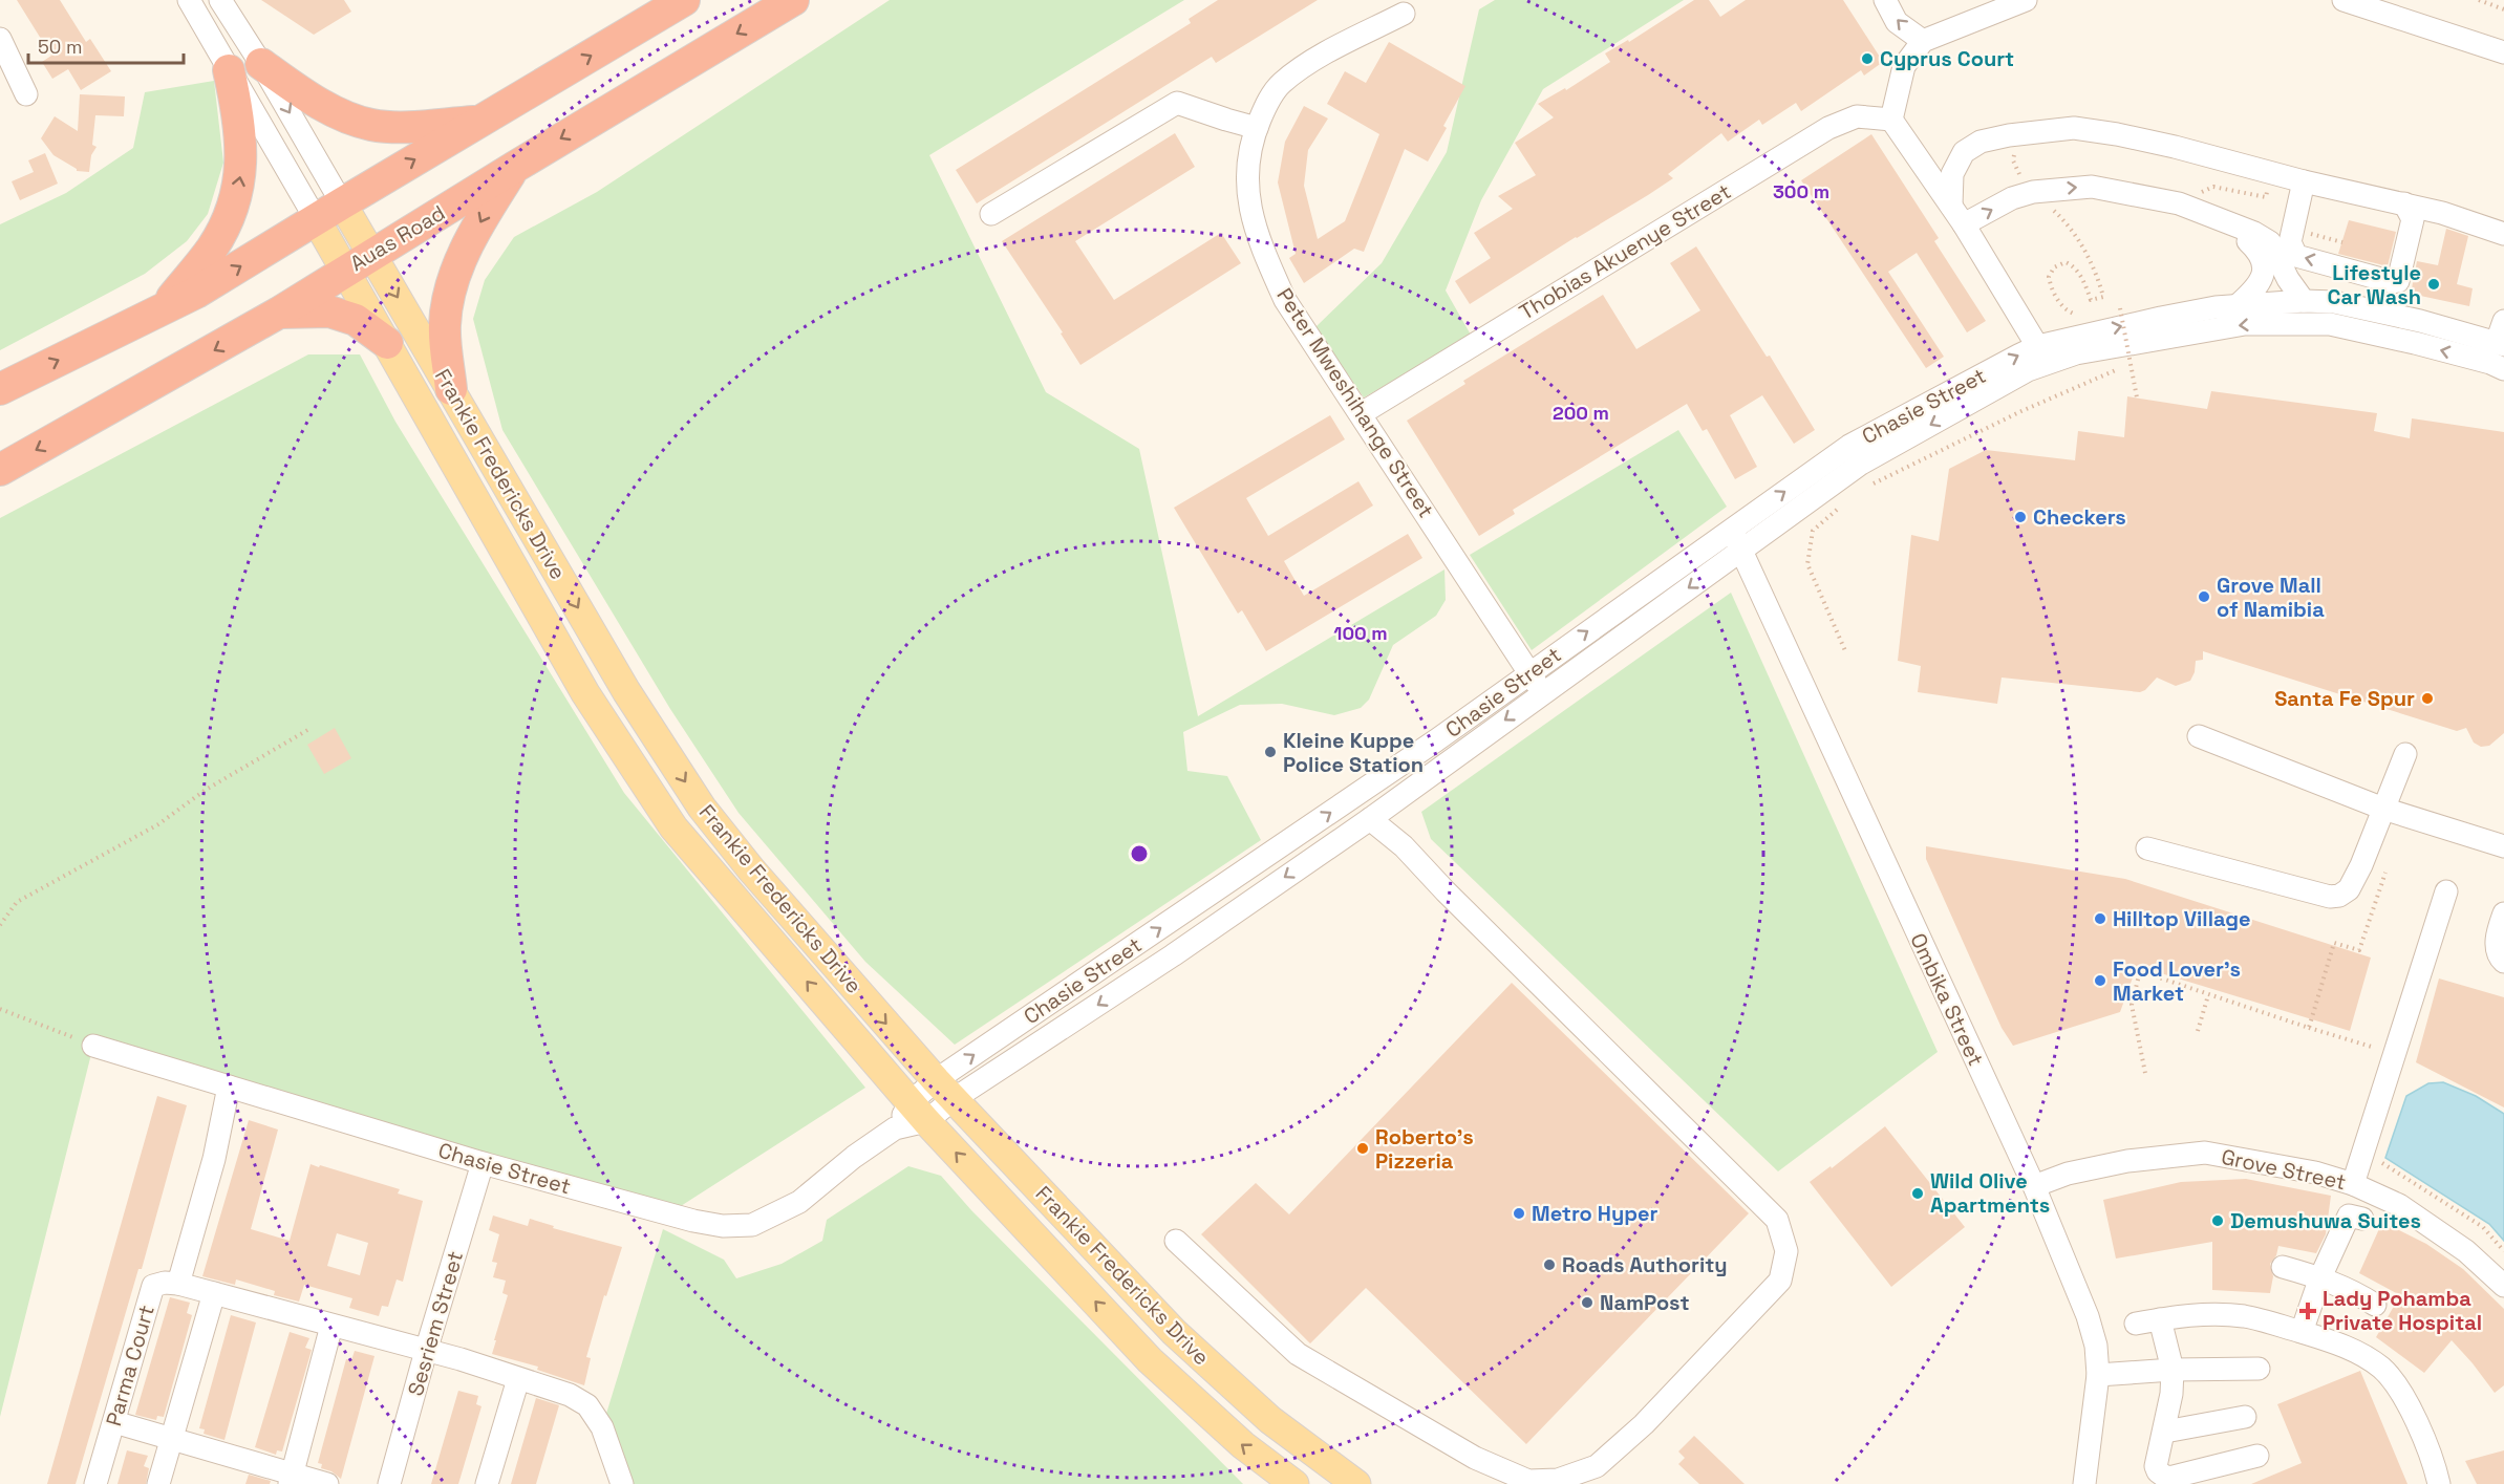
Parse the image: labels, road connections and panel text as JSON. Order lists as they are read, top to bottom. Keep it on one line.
{"streets":{"highway":["Auas Road"],"main road":["Frankie Fredericks Drive"],"street":["Thobias Akuenye Street","Peter Mweshihange Street","Chasie Street","Ombika Street","Grove Street","Sesriem Street","Parma Court"]},"crossings":[["Auas Road","Frankie Fredericks Drive"],["Thobias Akuenye Street","Peter Mweshihange Street"],["Peter Mweshihange Street","Chasie Street"],["Chasie Street","Frankie Fredericks Drive"],["Chasie Street","Ombika Street"],["Chasie Street","Sesriem Street"],["Ombika Street","Grove Street"]],"places":{"other":["Cyprus Court","Lifestyle Car Wash","Checkers","Grove Mall of Namibia","Santa Fe Spur","Kleine Kuppe Police Station","Hilltop Village","Food Lover's Market","Roberto's Pizzeria","Wild Olive Apartments","Metro Hyper","Demushuwa Suites","Roads Authority","NamPost"],"health":["Lady Pohamba Private Hospital"]},"scale_bar":"50 m","rings":["300 m","200 m","100 m"]}
